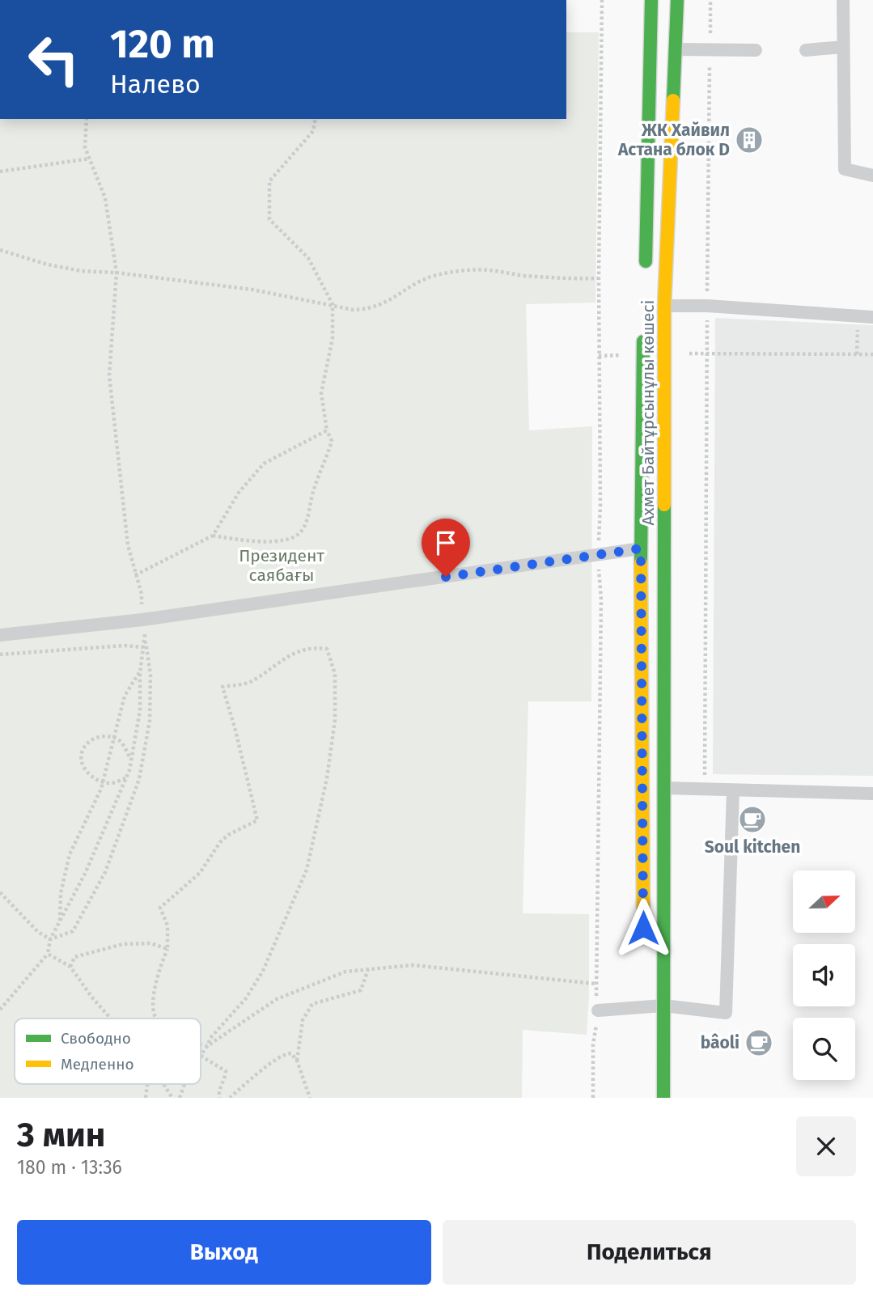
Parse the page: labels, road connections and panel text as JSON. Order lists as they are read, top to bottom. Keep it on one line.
{"streets":{"street":["Ахмет Байтұрсынұлы көшесі"]},"parks":["Президент саябағы"],"places":{"building":["ЖК Хайвил Астана блок D"],"cafe":["Soul kitchen","bâoli"]},"legend":["Свободно","Медленно"],"north":"right","page":{"turn":["120 m","Налево"],"heading":["3 мин","180 m · 13:36"],"buttons":["Выход","Поделиться"]}}
